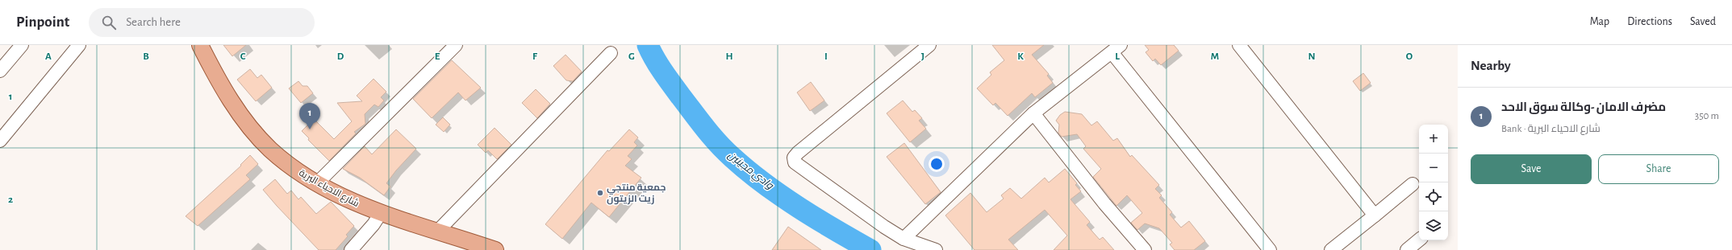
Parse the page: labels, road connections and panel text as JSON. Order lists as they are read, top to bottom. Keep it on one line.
{"streets":{"main road":["شارع الاحياء البرية"]},"water":["وادي مجينين"],"places":["جمعية منتجي زيت الزيتون"],"page":{"header":"Pinpoint","search":"Search here","nav":["Map","Directions","Saved"],"heading":"Nearby","list":[{"mark":"1","name":"مضرف الامان -وكالة سوق الاحد","note":"Bank · شارع الاحياء البرية","value":"350 m"}],"pins":"1","map_buttons":["+","−"],"buttons":["Save","Share"]},"grid":{"columns":["A","B","C","D","E","F","G","H","I","J","K","L","M","N","O"],"rows":["1","2"]}}
